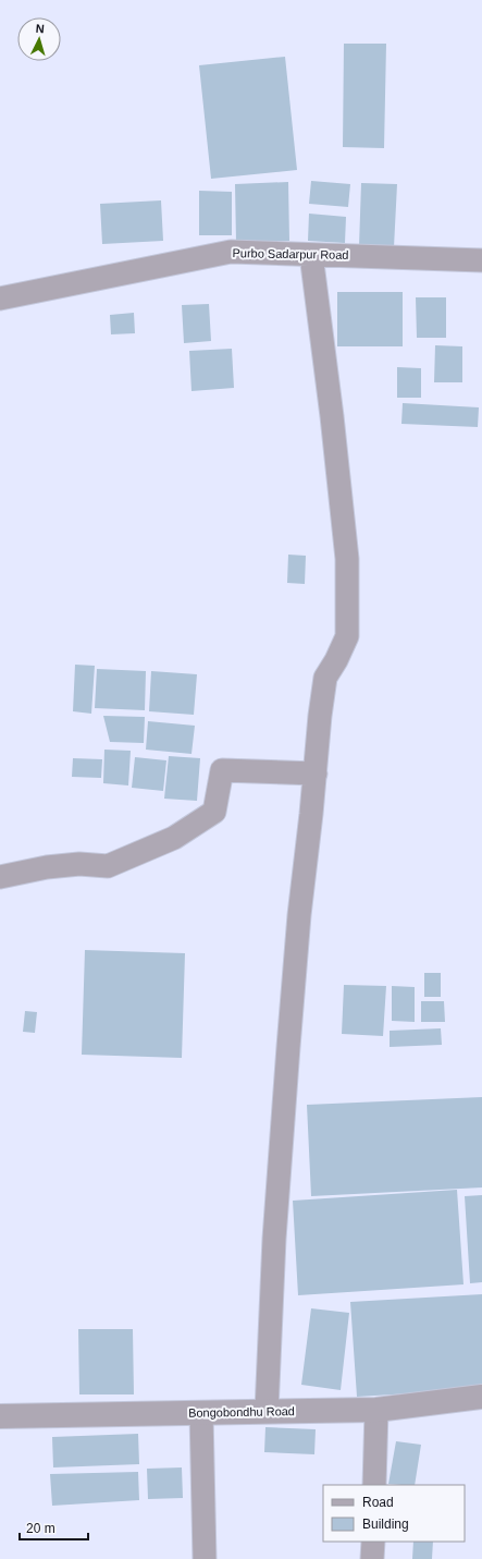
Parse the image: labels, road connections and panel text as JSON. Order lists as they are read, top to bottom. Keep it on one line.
{"streets":{"street":["Purbo Sadarpur Road","Bongobondhu Road"]},"legend":["Road","Building"],"scale_bar":"20 m","north":"top"}
